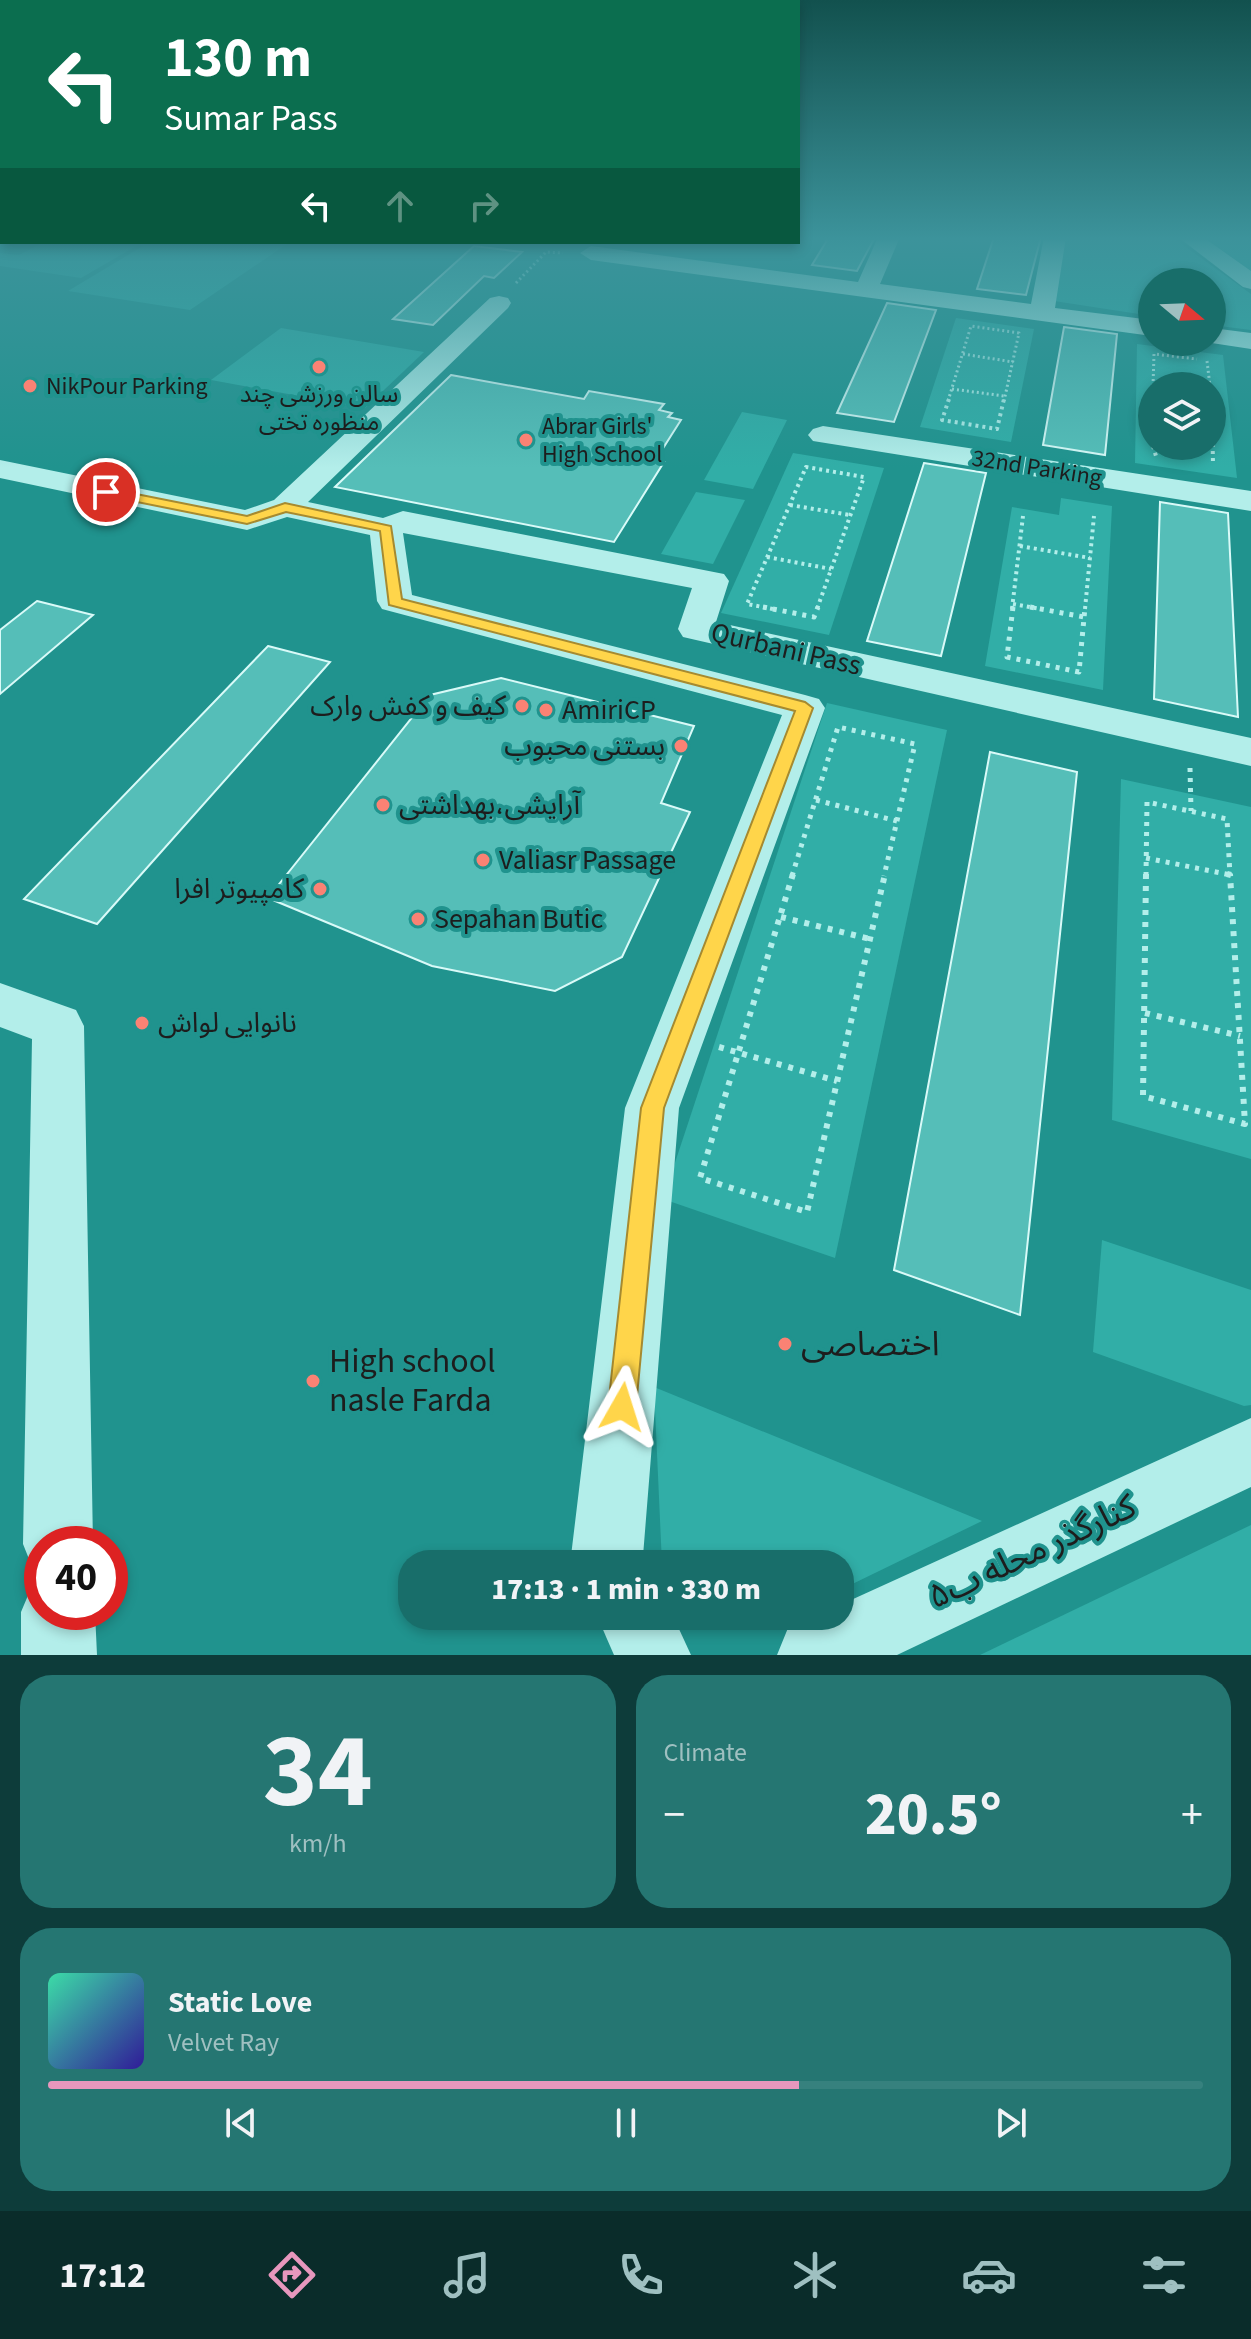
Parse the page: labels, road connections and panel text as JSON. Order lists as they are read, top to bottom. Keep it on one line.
{"streets":{"street":["32nd Parking","Qurbani Pass","کنارگذر محله ب۵"]},"places":["سالن ورزشی چند منظوره تختی","NikPour Parking","Abrar Girls' High School","کیف و کفش وارک","AmiriCP","بستنی محبوب","آرایشی،بهداشتی","Valiasr Passage","کامپیوتر افرا","Sepahan Butic","نانوایی لواش","اختصاصی","High school nasle Farda"],"north":"right","page":{"turn":["130 m","Sumar Pass"],"limit":"40","trip":"17:13 · 1 min · 330 m","tile":[["34","km/h"],"Climate"],"heat":["−","20.5°","+"],"song":["Static Love","Velvet Ray"],"tabs":"17:12"}}
